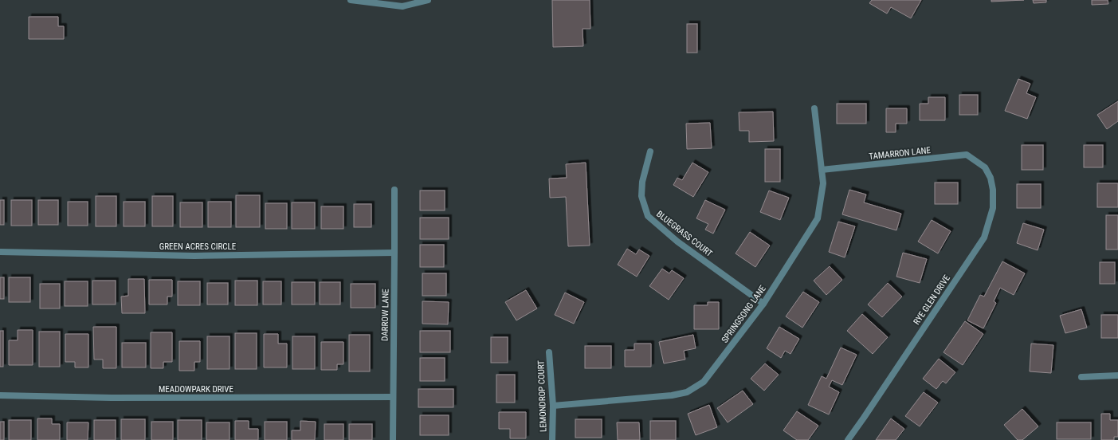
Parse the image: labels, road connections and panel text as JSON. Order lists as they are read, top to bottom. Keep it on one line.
{"streets":{"street":["TAMARRON LANE","BLUEGRASS COURT","GREEN ACRES CIRCLE","RYE GLEN DRIVE","SPRINGSONG LANE","DARROW LANE","MEADOWPARK DRIVE","LEMONDROP COURT"]},"crossings":[["TAMARRON LANE","RYE GLEN DRIVE"],["TAMARRON LANE","SPRINGSONG LANE"],["BLUEGRASS COURT","SPRINGSONG LANE"],["GREEN ACRES CIRCLE","DARROW LANE"],["SPRINGSONG LANE","LEMONDROP COURT"],["DARROW LANE","MEADOWPARK DRIVE"]]}
